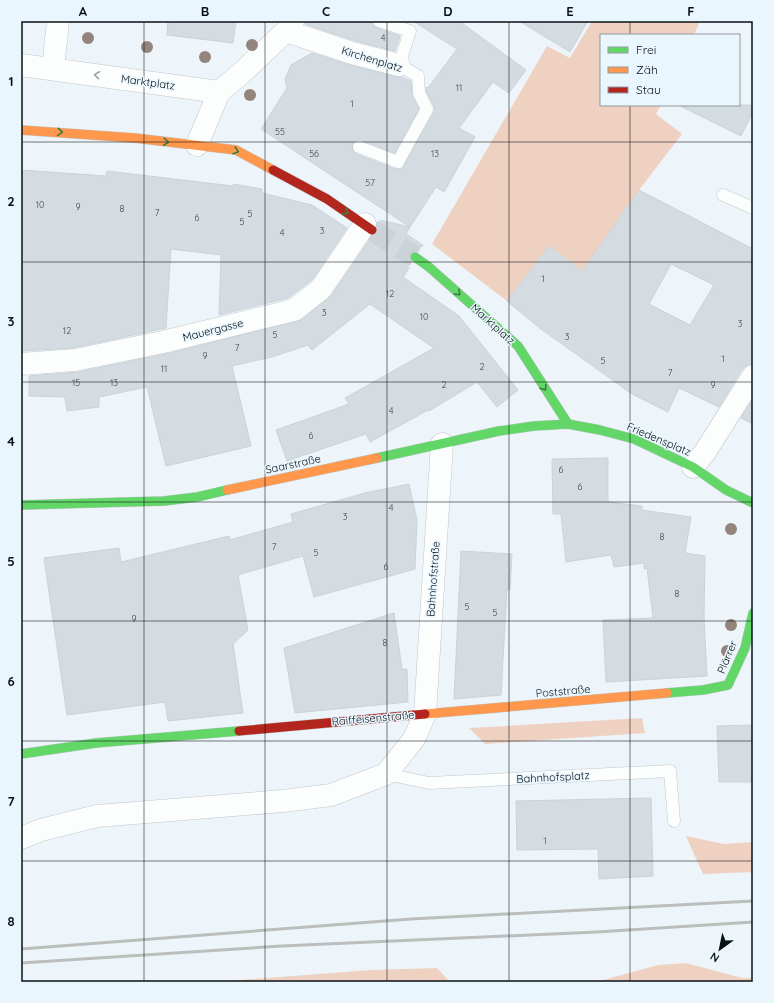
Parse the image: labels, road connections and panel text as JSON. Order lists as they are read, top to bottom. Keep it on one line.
{"streets":{"street":["Kirchenplatz","Marktplatz","Mauergasse","Friedensplatz","Saarstraße","Bahnhofstraße","Plärrer","Poststraße","Raiffeisenstraße"],"lane":["Bahnhofsplatz"]},"crossings":[["Marktplatz","Friedensplatz"],["Marktplatz","Saarstraße"],["Friedensplatz","Saarstraße"],["Saarstraße","Bahnhofstraße"],["Bahnhofstraße","Poststraße"],["Bahnhofstraße","Raiffeisenstraße"],["Plärrer","Poststraße"],["Poststraße","Raiffeisenstraße"],["Raiffeisenstraße","Bahnhofsplatz"]],"house_numbers":["4","11","1","55","56","13","57","10","9","8","7","5","6","5","3","4","1","12","3","10","3","12","5","3","7","9","1","5","2","11","7","15","13","2","9","4","6","6","6","4","3","8","7","5","6","8","5","5","9","8","1"],"legend":["Frei","Zäh","Stau"],"north":"bottom left","grid":{"columns":["A","B","C","D","E","F"],"rows":["1","2","3","4","5","6","7","8"]}}
